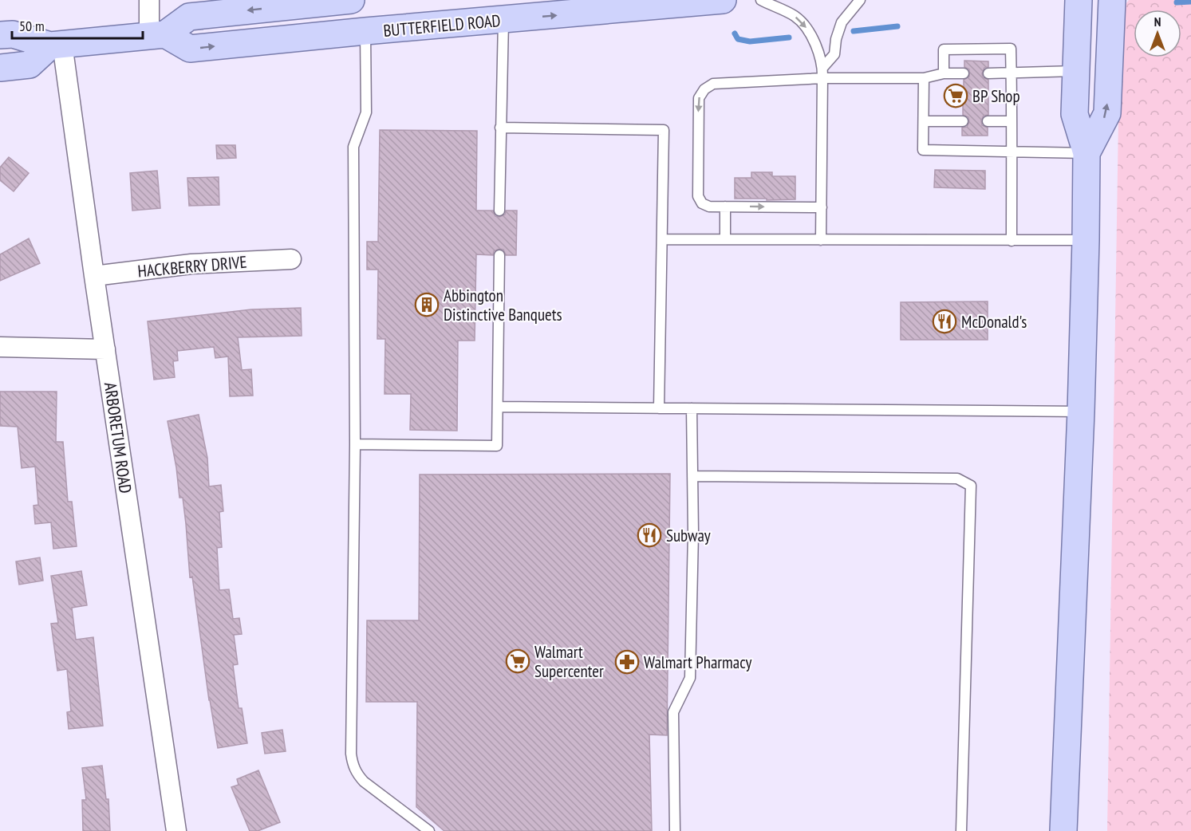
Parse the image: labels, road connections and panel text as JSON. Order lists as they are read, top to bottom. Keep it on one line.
{"streets":{"main road":["BUTTERFIELD ROAD"],"street":["HACKBERRY DRIVE","ARBORETUM ROAD"]},"crossings":[["HACKBERRY DRIVE","ARBORETUM ROAD"]],"places":{"supermarket":["BP Shop","Walmart Supercenter"],"building":["Abbington Distinctive Banquets"],"restaurant":["McDonald's","Subway"],"pharmacy":["Walmart Pharmacy"]},"scale_bar":"50 m","north":"top"}
